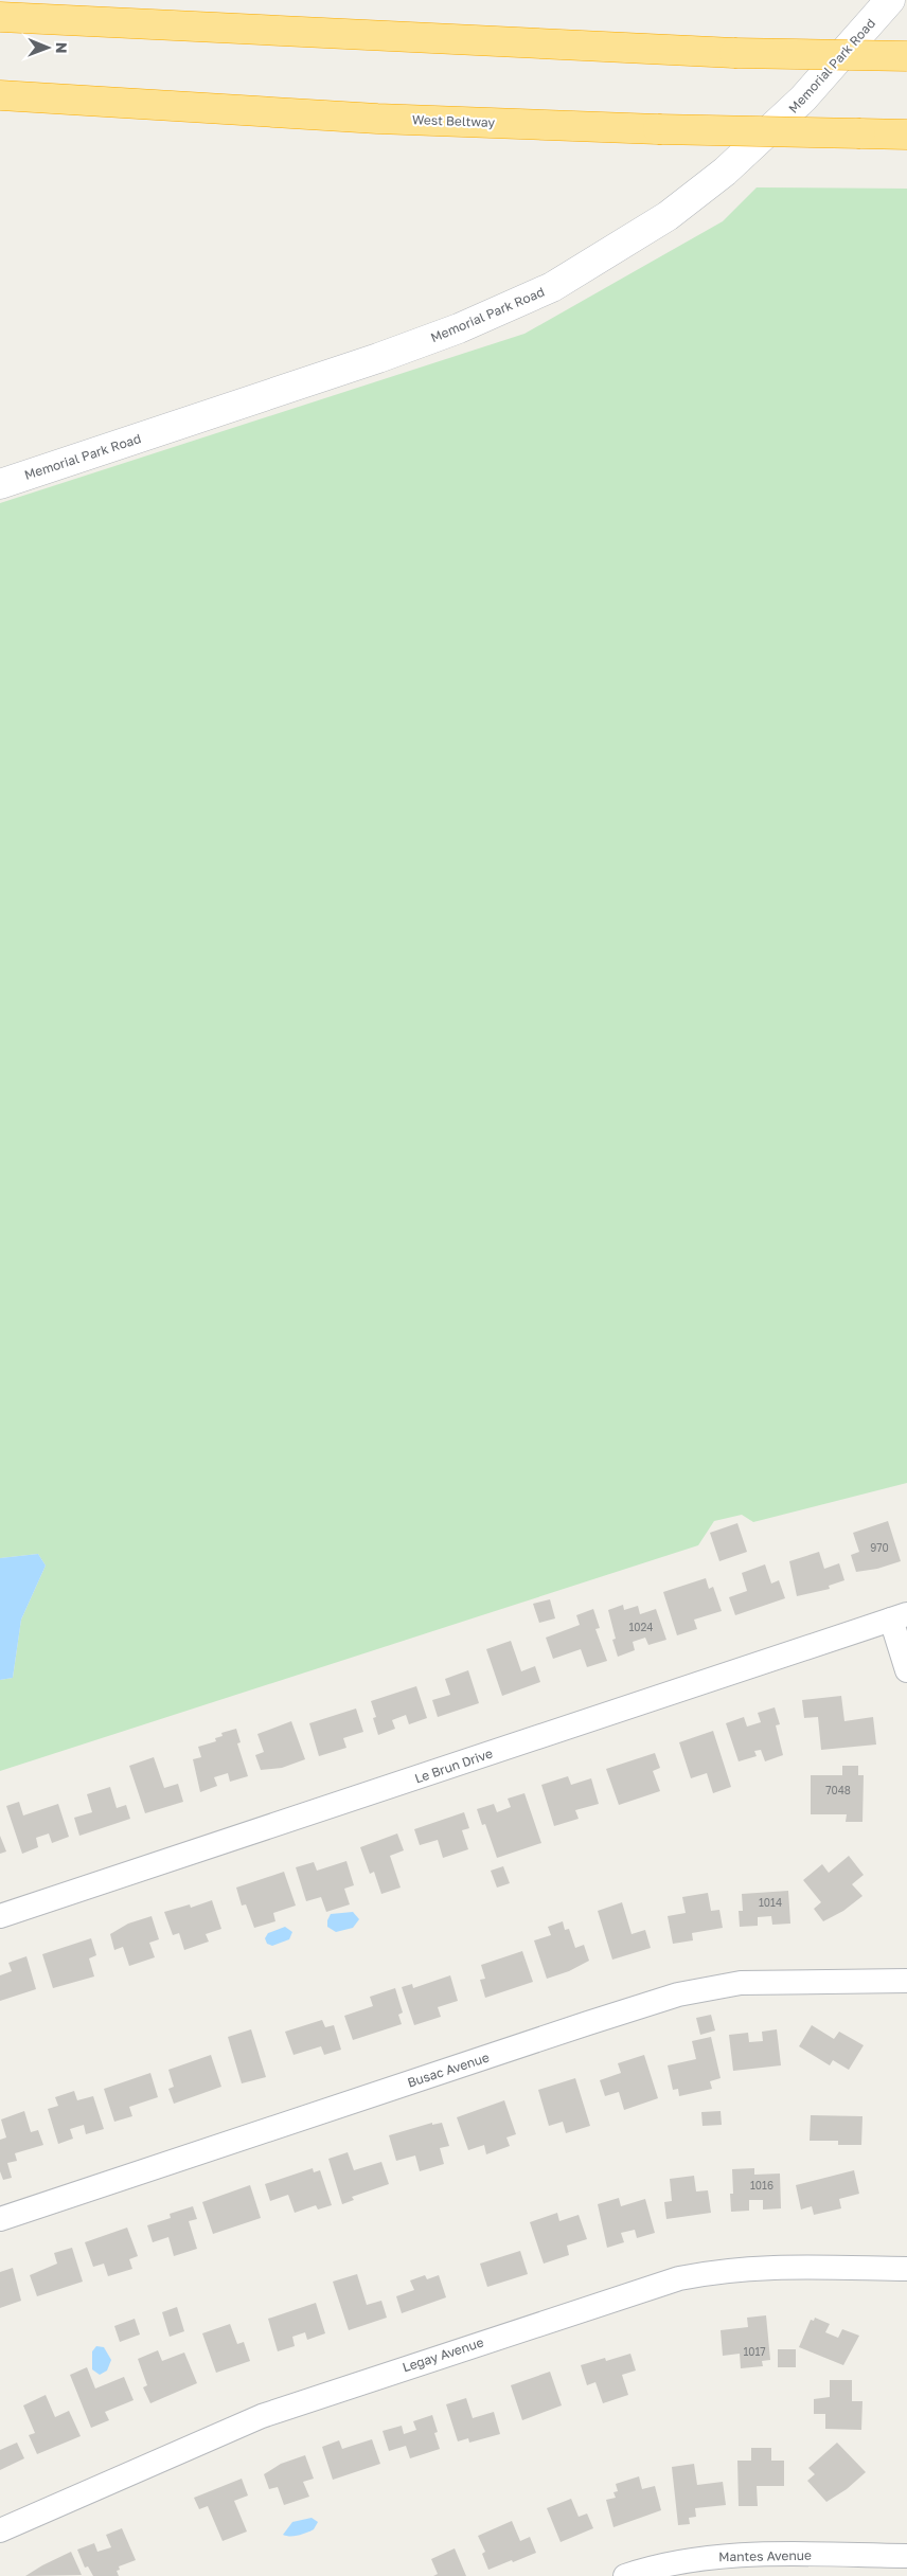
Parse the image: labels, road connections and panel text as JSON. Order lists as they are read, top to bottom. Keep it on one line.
{"streets":{"highway":["West Beltway"],"street":["Memorial Park Road","Le Brun Drive","Busac Avenue","Legay Avenue","Mantes Avenue"]},"house_numbers":["970","1024","7048","1014","1016","1017"],"north":"right"}
